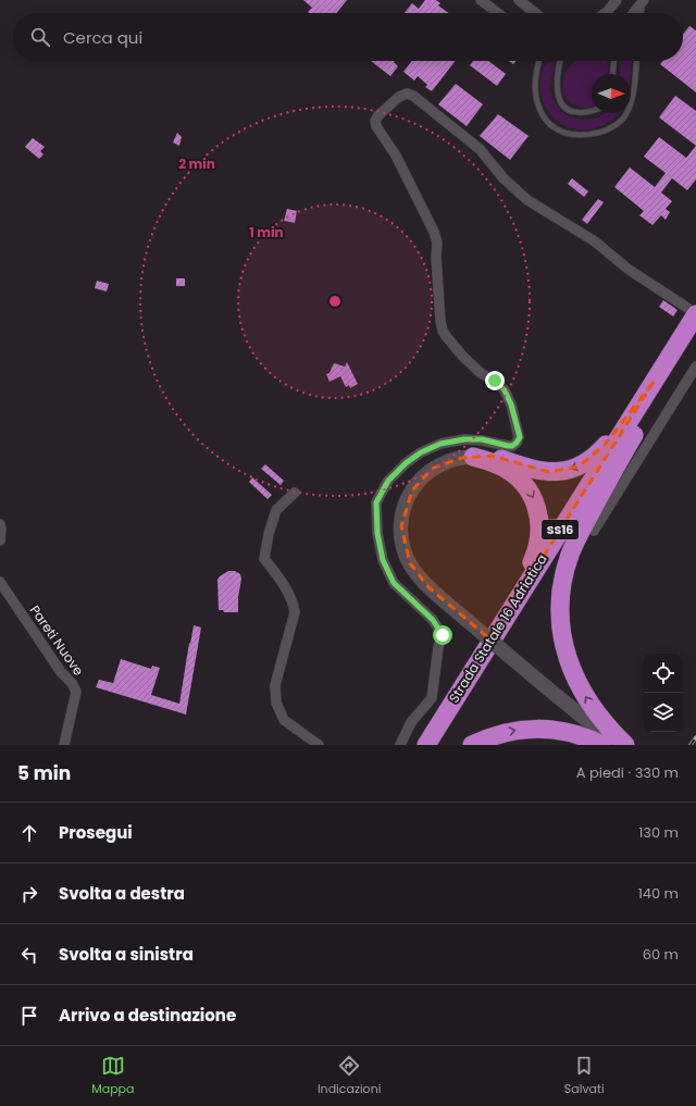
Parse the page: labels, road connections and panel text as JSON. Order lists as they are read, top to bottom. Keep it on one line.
{"streets":{"highway":["SS16","Strada Statale 16 Adriatica"],"street":["Pareti Nuove"]},"crossings":[["SS16","Strada Statale 16 Adriatica"]],"north":"right","page":{"search":"Cerca qui","heading":["5 min","A piedi · 330 m"],"list":[["Prosegui","130 m"],["Svolta a destra","140 m"],["Svolta a sinistra","60 m"],"Arrivo a destinazione"],"nav":["Mappa","Indicazioni","Salvati"]},"rings":["2 min","1 min"]}
